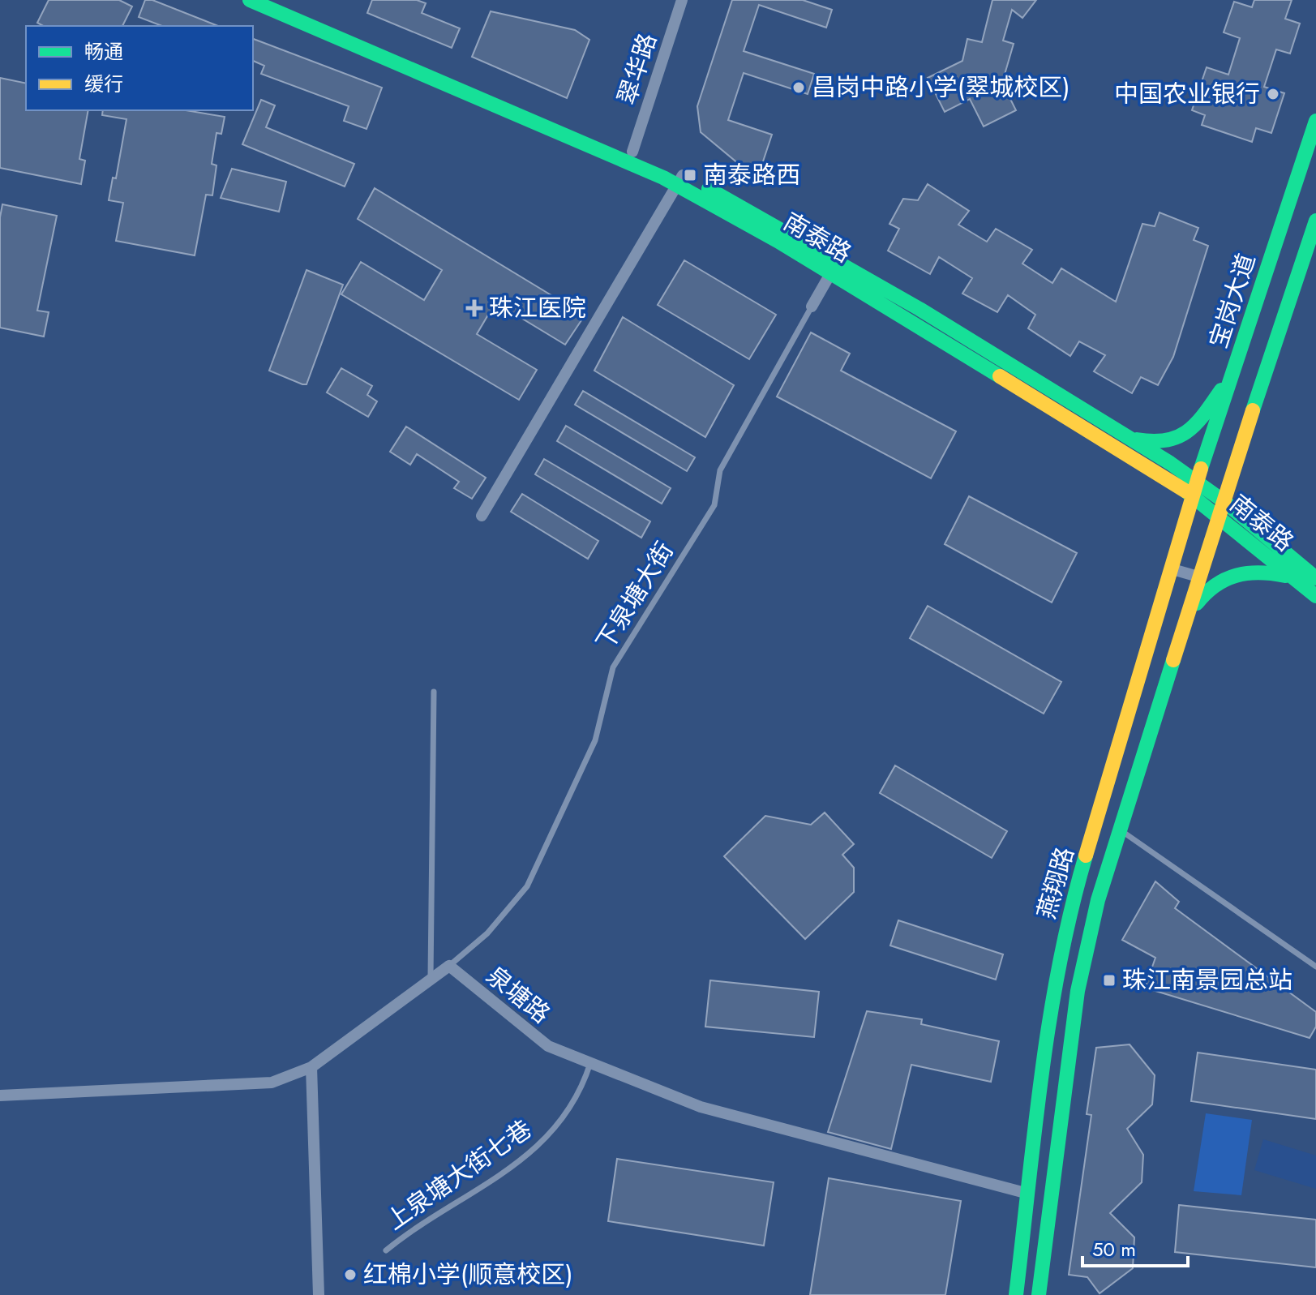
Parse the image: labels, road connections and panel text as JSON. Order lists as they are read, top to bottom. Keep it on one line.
{"streets":{"main road":["南泰路","宝岗大道","燕翔路"],"street":["翠华路","泉塘路"],"lane":["下泉塘大街","上泉塘大街七巷"]},"crossings":[["翠华路","南泰路"],["南泰路","宝岗大道"],["南泰路","燕翔路"],["宝岗大道","燕翔路"],["下泉塘大街","泉塘路"],["燕翔路","泉塘路"],["泉塘路","上泉塘大街七巷"]],"places":{"other":["昌岗中路小学(翠城校区)","中国农业银行","红棉小学(顺意校区)"],"transit":["南泰路西","珠江南景园总站"],"health":["珠江医院"]},"legend":["畅通","缓行"],"scale_bar":"50 m"}
